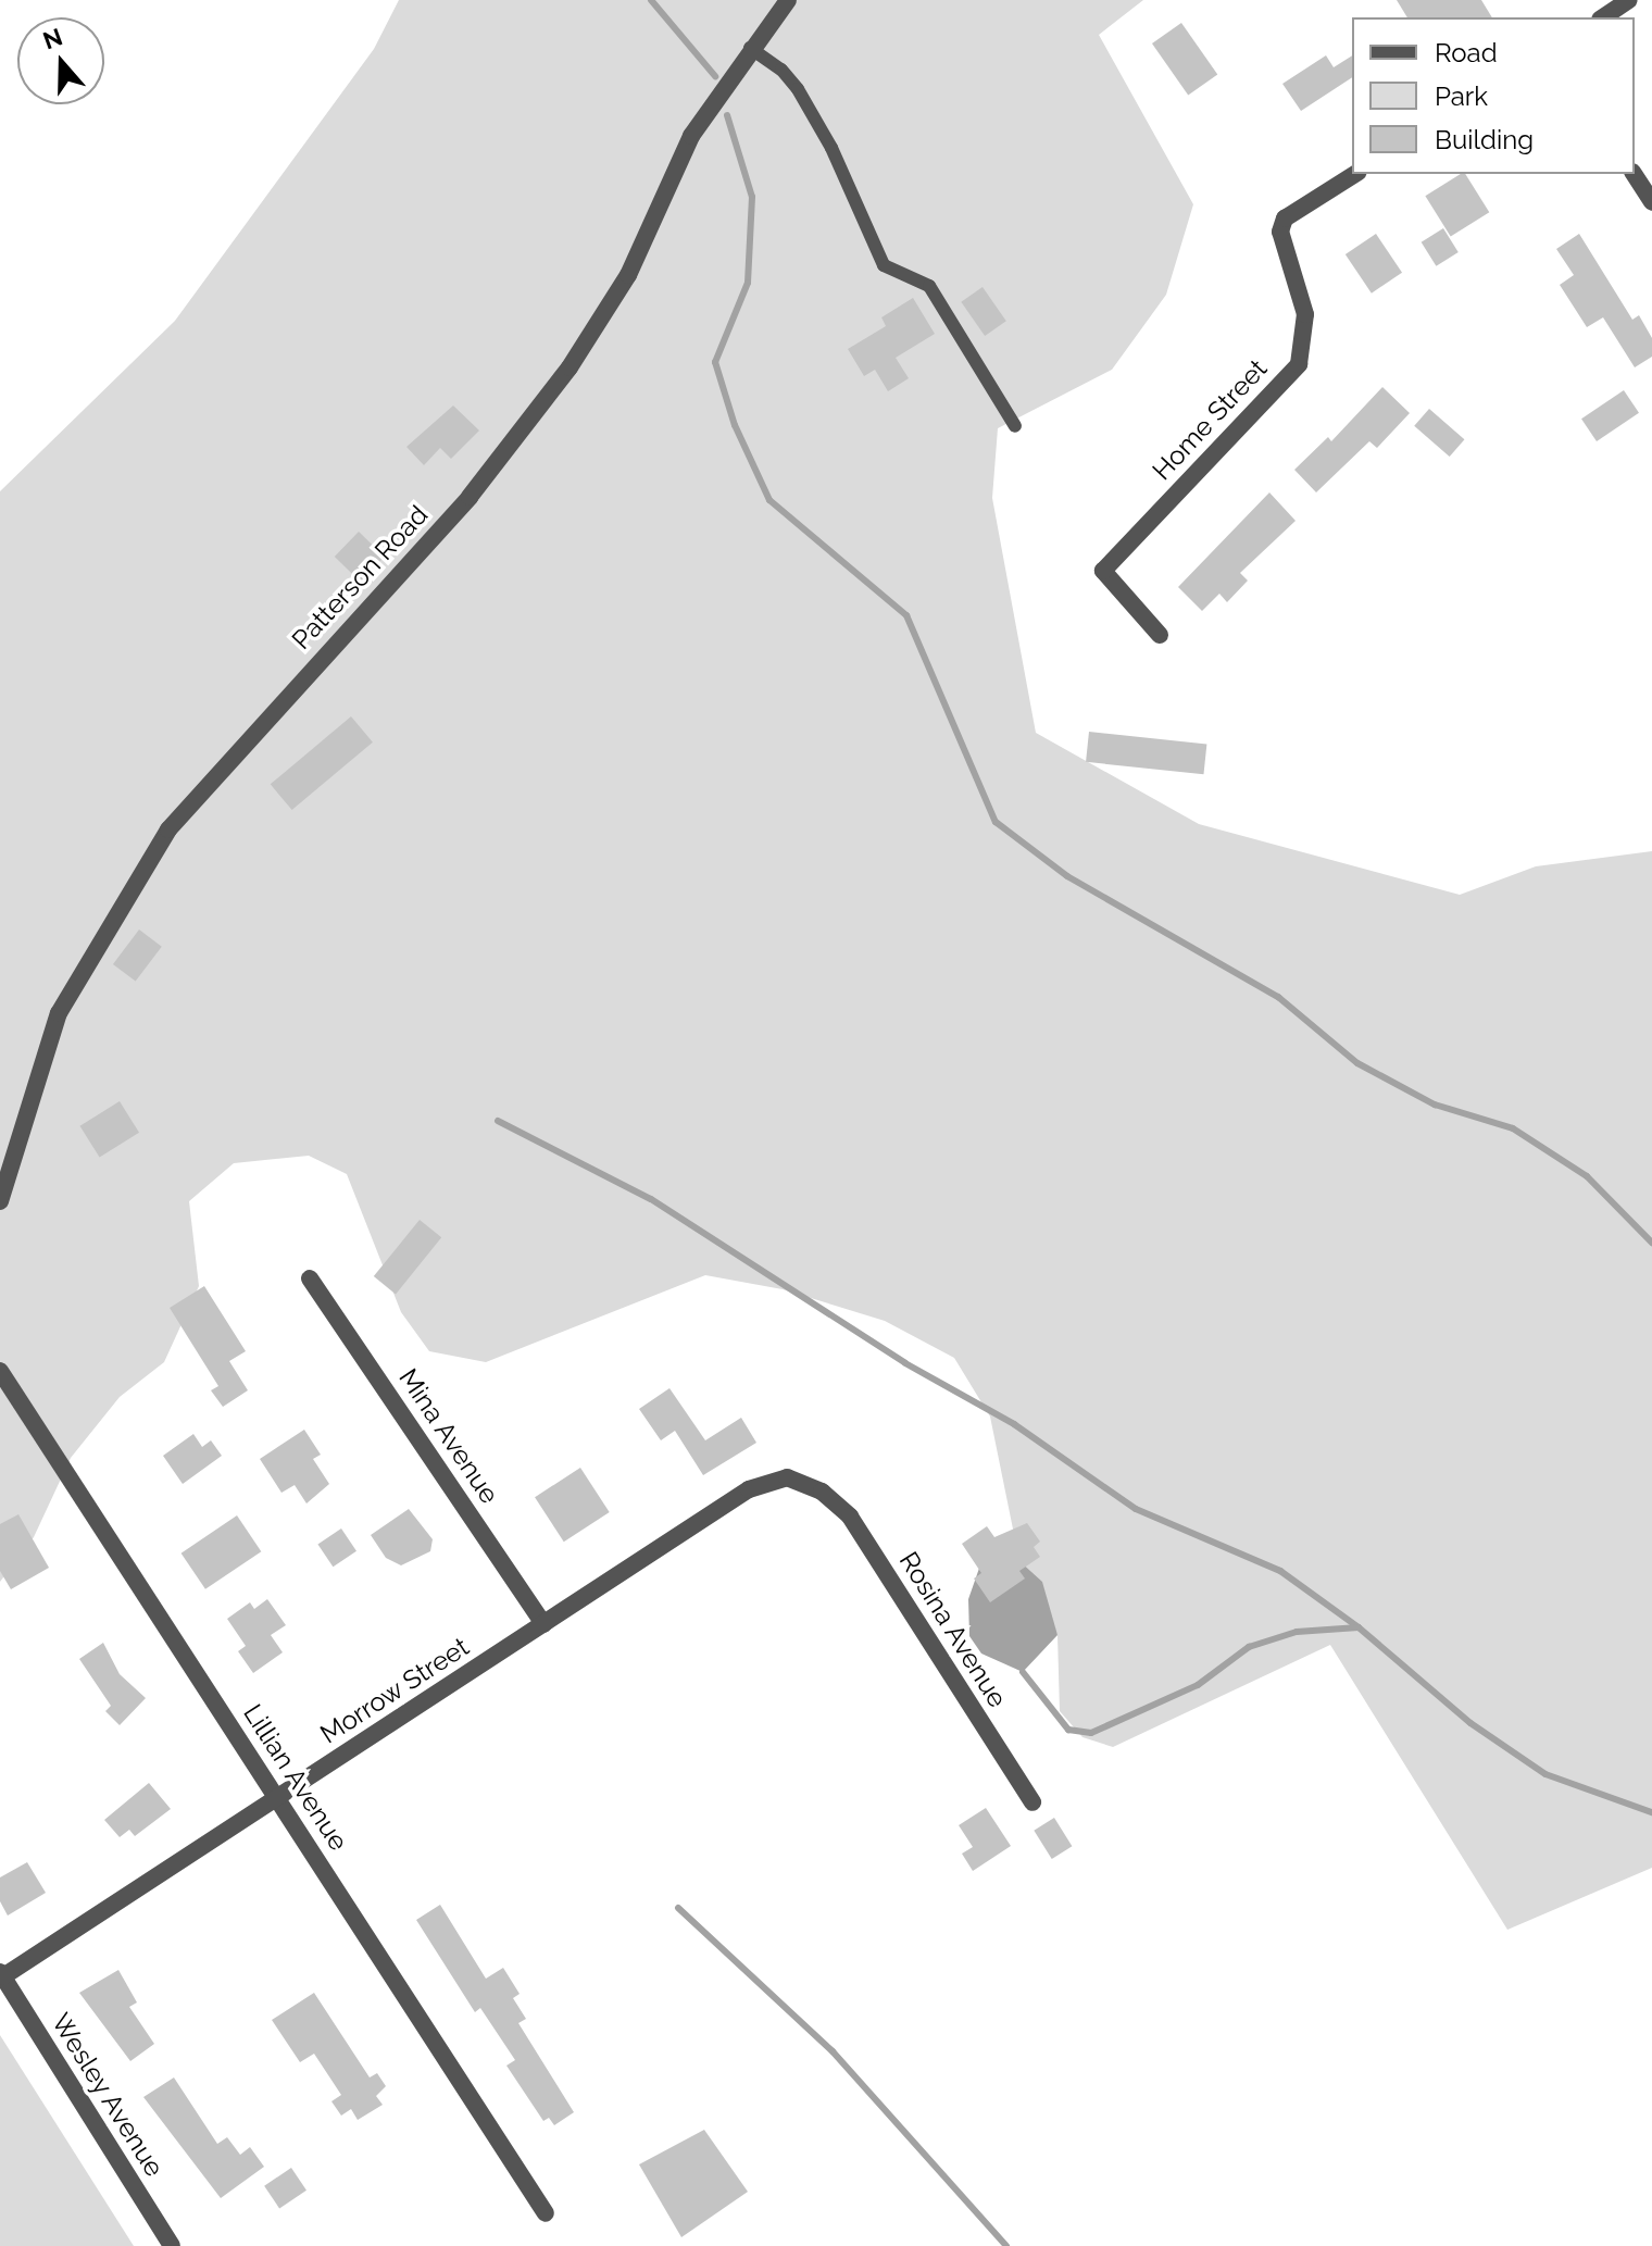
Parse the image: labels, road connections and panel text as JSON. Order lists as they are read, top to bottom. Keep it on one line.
{"streets":{"street":["Home Street","Patterson Road","Mina Avenue","Rosina Avenue","Morrow Street","Lillian Avenue","Wesley Avenue"]},"crossings":[["Mina Avenue","Morrow Street"],["Rosina Avenue","Morrow Street"],["Morrow Street","Lillian Avenue"],["Morrow Street","Wesley Avenue"]],"legend":["Road","Park","Building"],"north":"top"}
